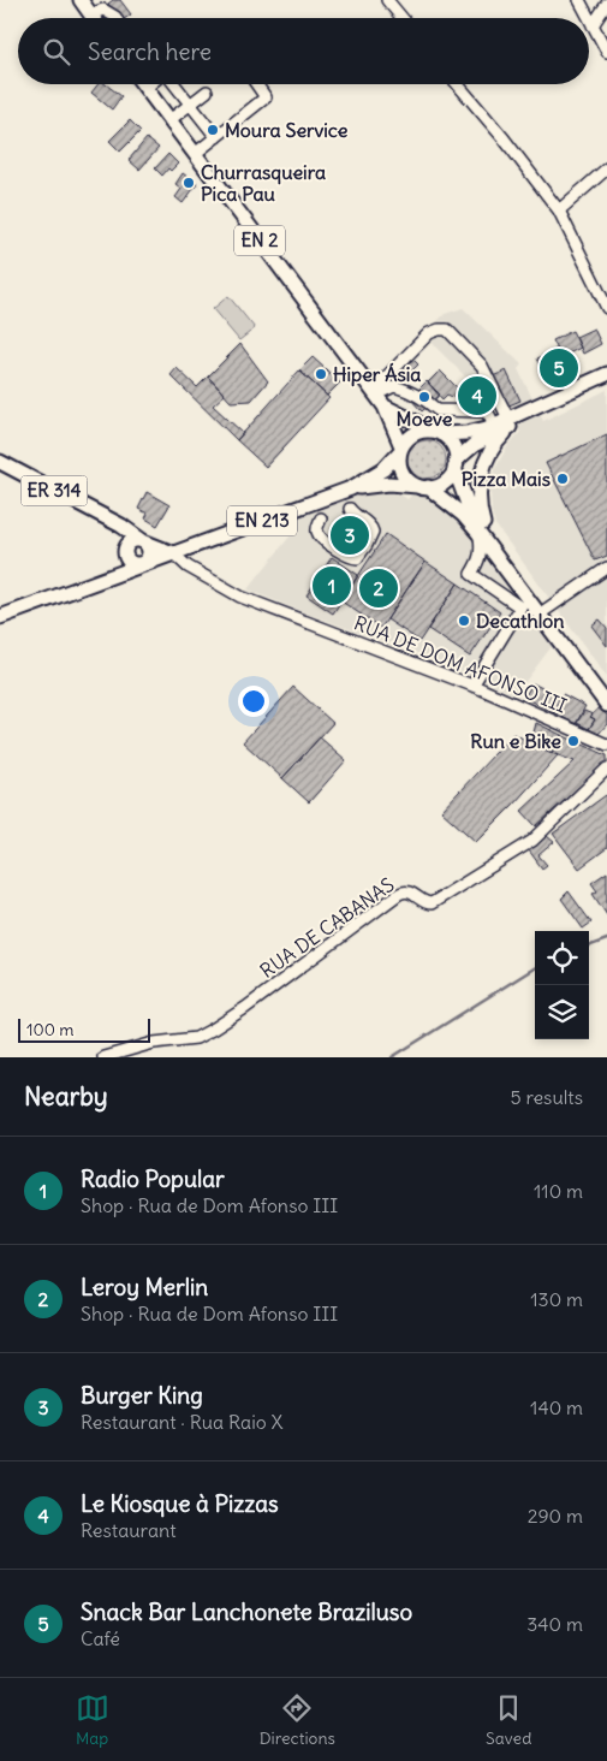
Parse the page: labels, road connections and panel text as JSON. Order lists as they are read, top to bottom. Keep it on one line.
{"streets":{"main road":["EN 2","ER 314","EN 213"],"street":["RUA DE DOM AFONSO III","RUA DE CABANAS"]},"crossings":[["EN 2","EN 213"],["ER 314","EN 213"],["EN 213","RUA DE DOM AFONSO III"]],"places":["Moura Service","Churrasqueira Pica Pau","Hiper Ásia","Moeve","Pizza Mais","Decathlon","Run e Bike"],"scale_bar":"100 m","page":{"search":"Search here","pins":["5","4","3","1","2"],"scale":"100 m","heading":["Nearby","5 results"],"list":[{"mark":"1","name":"Radio Popular","note":"Shop · Rua de Dom Afonso III","value":"110 m"},{"mark":"2","name":"Leroy Merlin","note":"Shop · Rua de Dom Afonso III","value":"130 m"},{"mark":"3","name":"Burger King","note":"Restaurant · Rua Raio X","value":"140 m"},{"mark":"4","name":"Le Kiosque à Pizzas","note":"Restaurant","value":"290 m"},{"mark":"5","name":"Snack Bar Lanchonete Braziluso","note":"Café","value":"340 m"}],"nav":["Map","Directions","Saved"]}}
